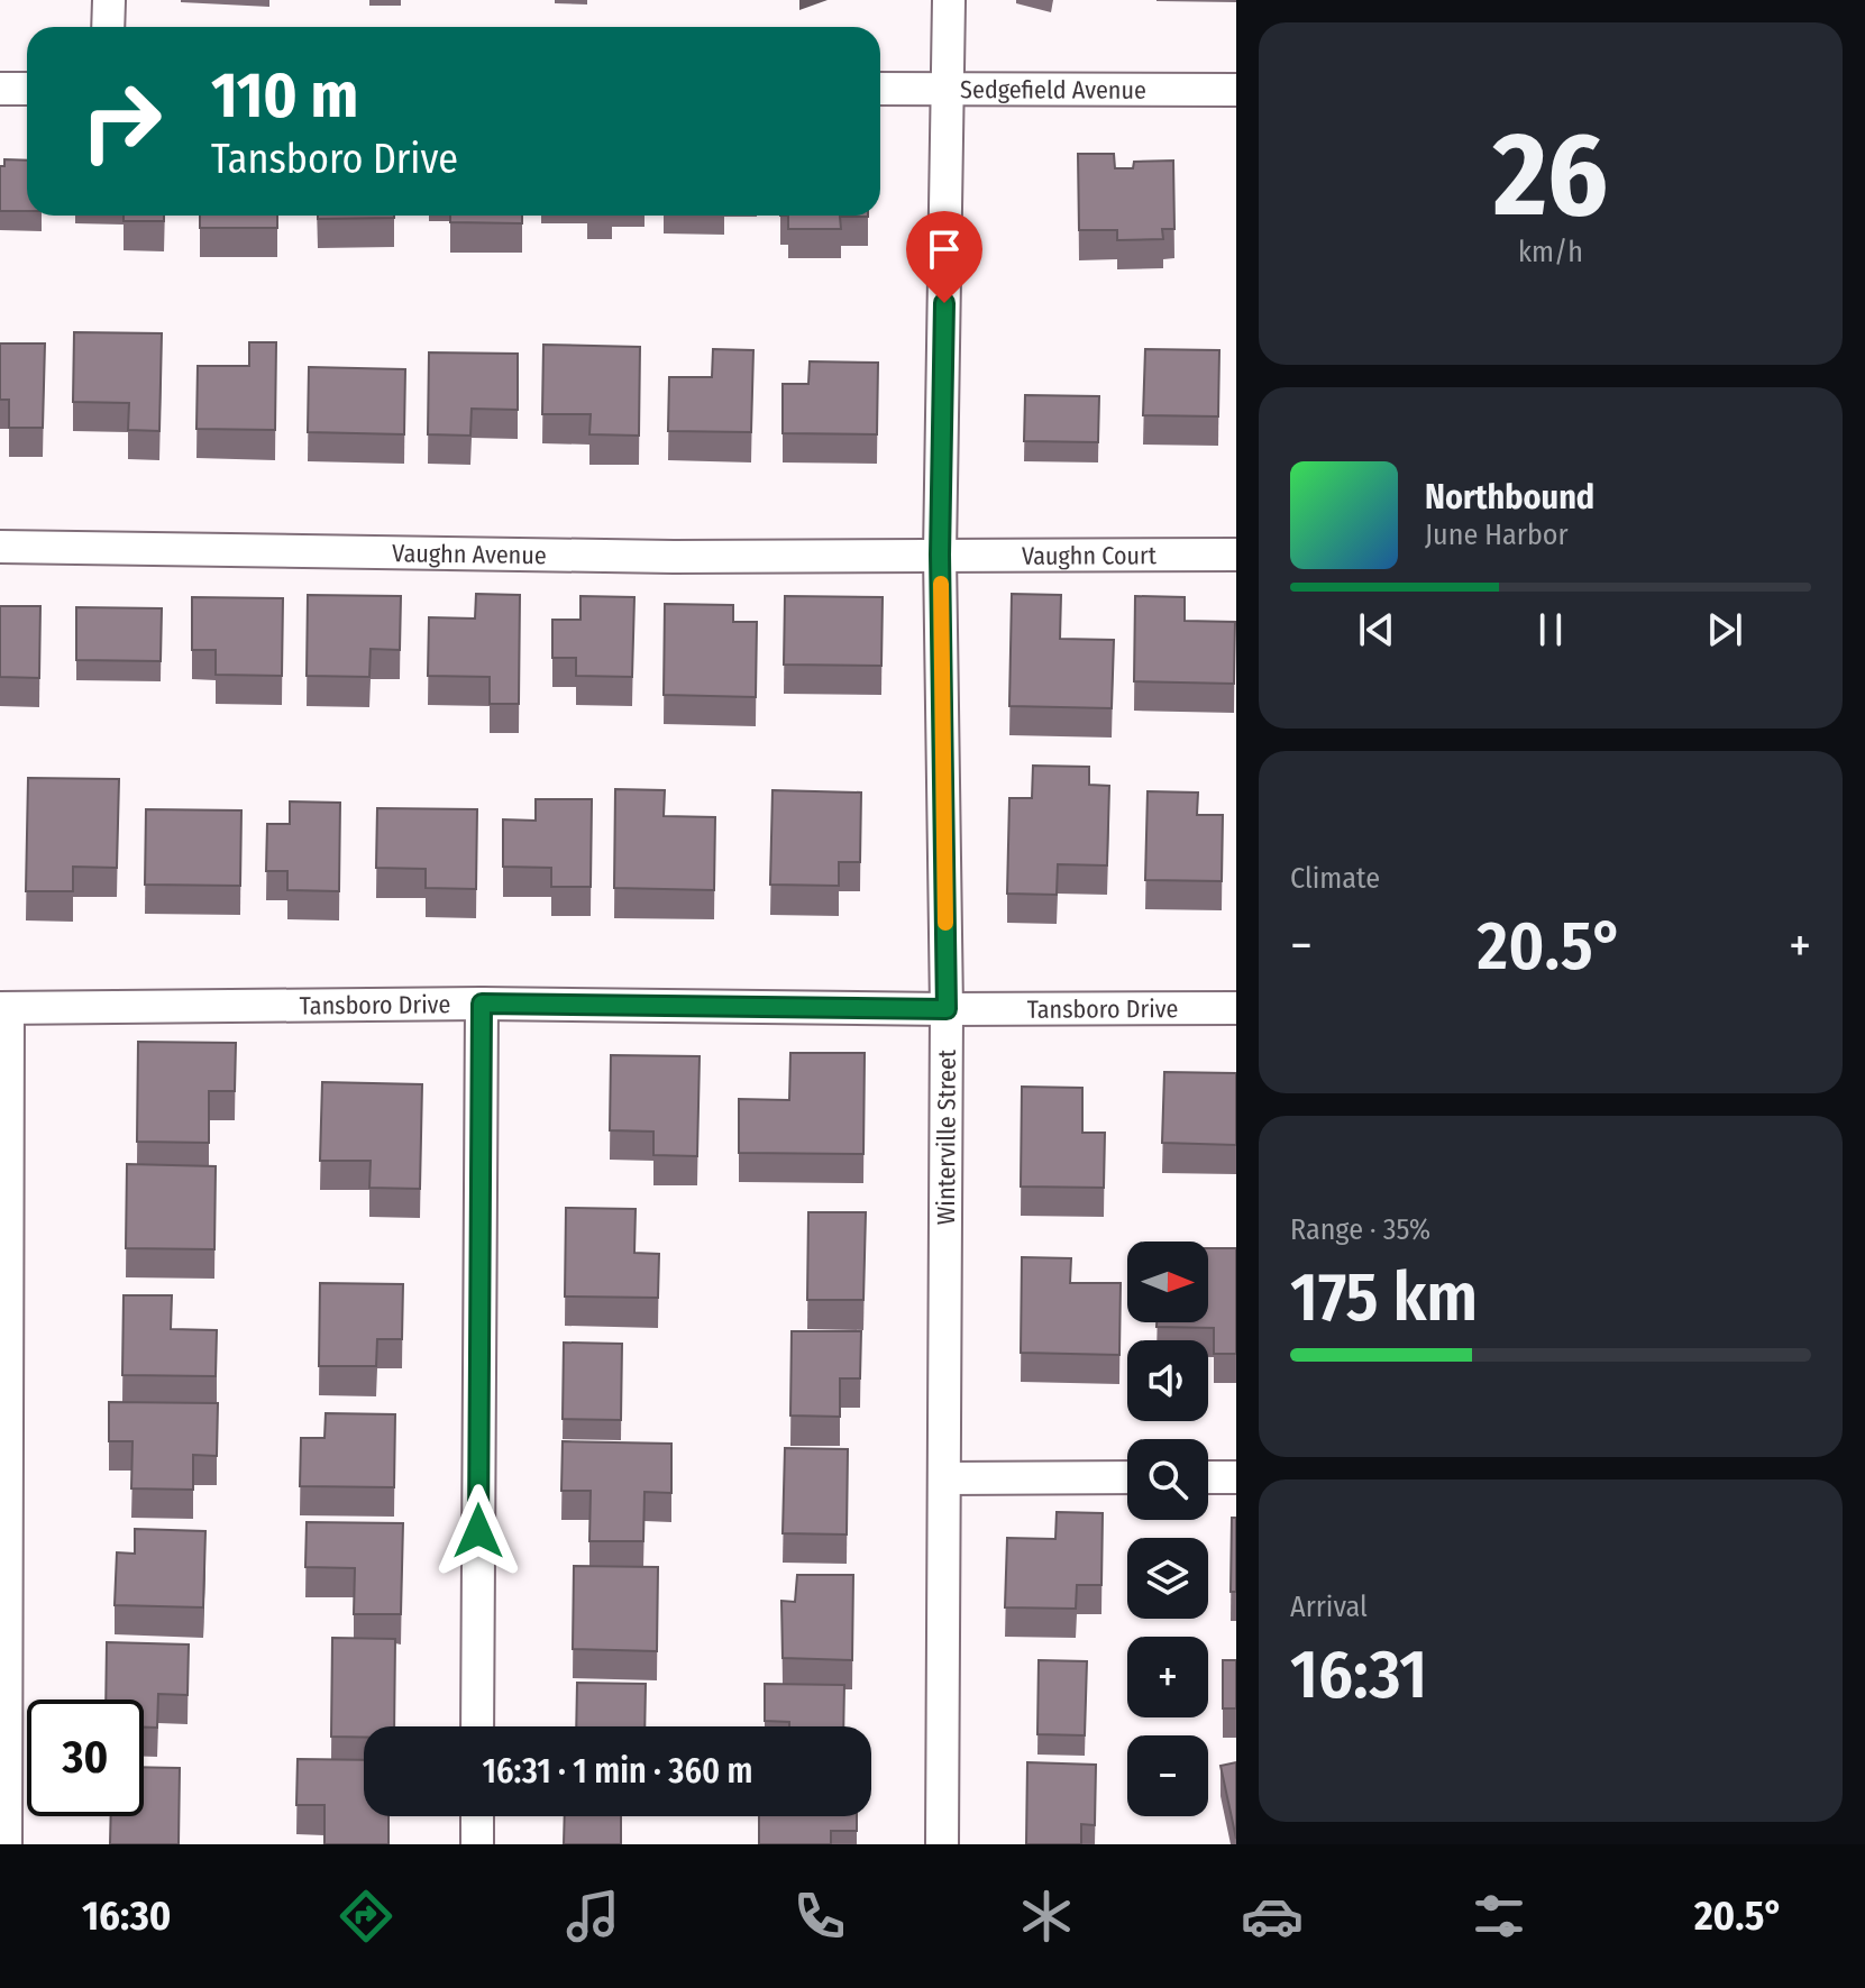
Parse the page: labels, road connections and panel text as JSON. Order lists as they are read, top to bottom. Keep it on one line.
{"streets":{"street":["Sedgefield Avenue","Vaughn Avenue","Vaughn Court","Tansboro Drive","Winterville Street"]},"crossings":[["Sedgefield Avenue","Winterville Street"],["Vaughn Avenue","Vaughn Court"],["Vaughn Avenue","Winterville Street"],["Vaughn Court","Winterville Street"],["Tansboro Drive","Winterville Street"]],"north":"right","page":{"tile":[["26","km/h"],"Climate",["Range · 35%","175 km"],["Arrival","16:31"]],"turn":["110 m","Tansboro Drive"],"song":["Northbound","June Harbor"],"heat":["−","20.5°","+"],"map_buttons":["+","−"],"limit":"30","trip":"16:31 · 1 min · 360 m","tabs":["16:30","20.5°"]}}
